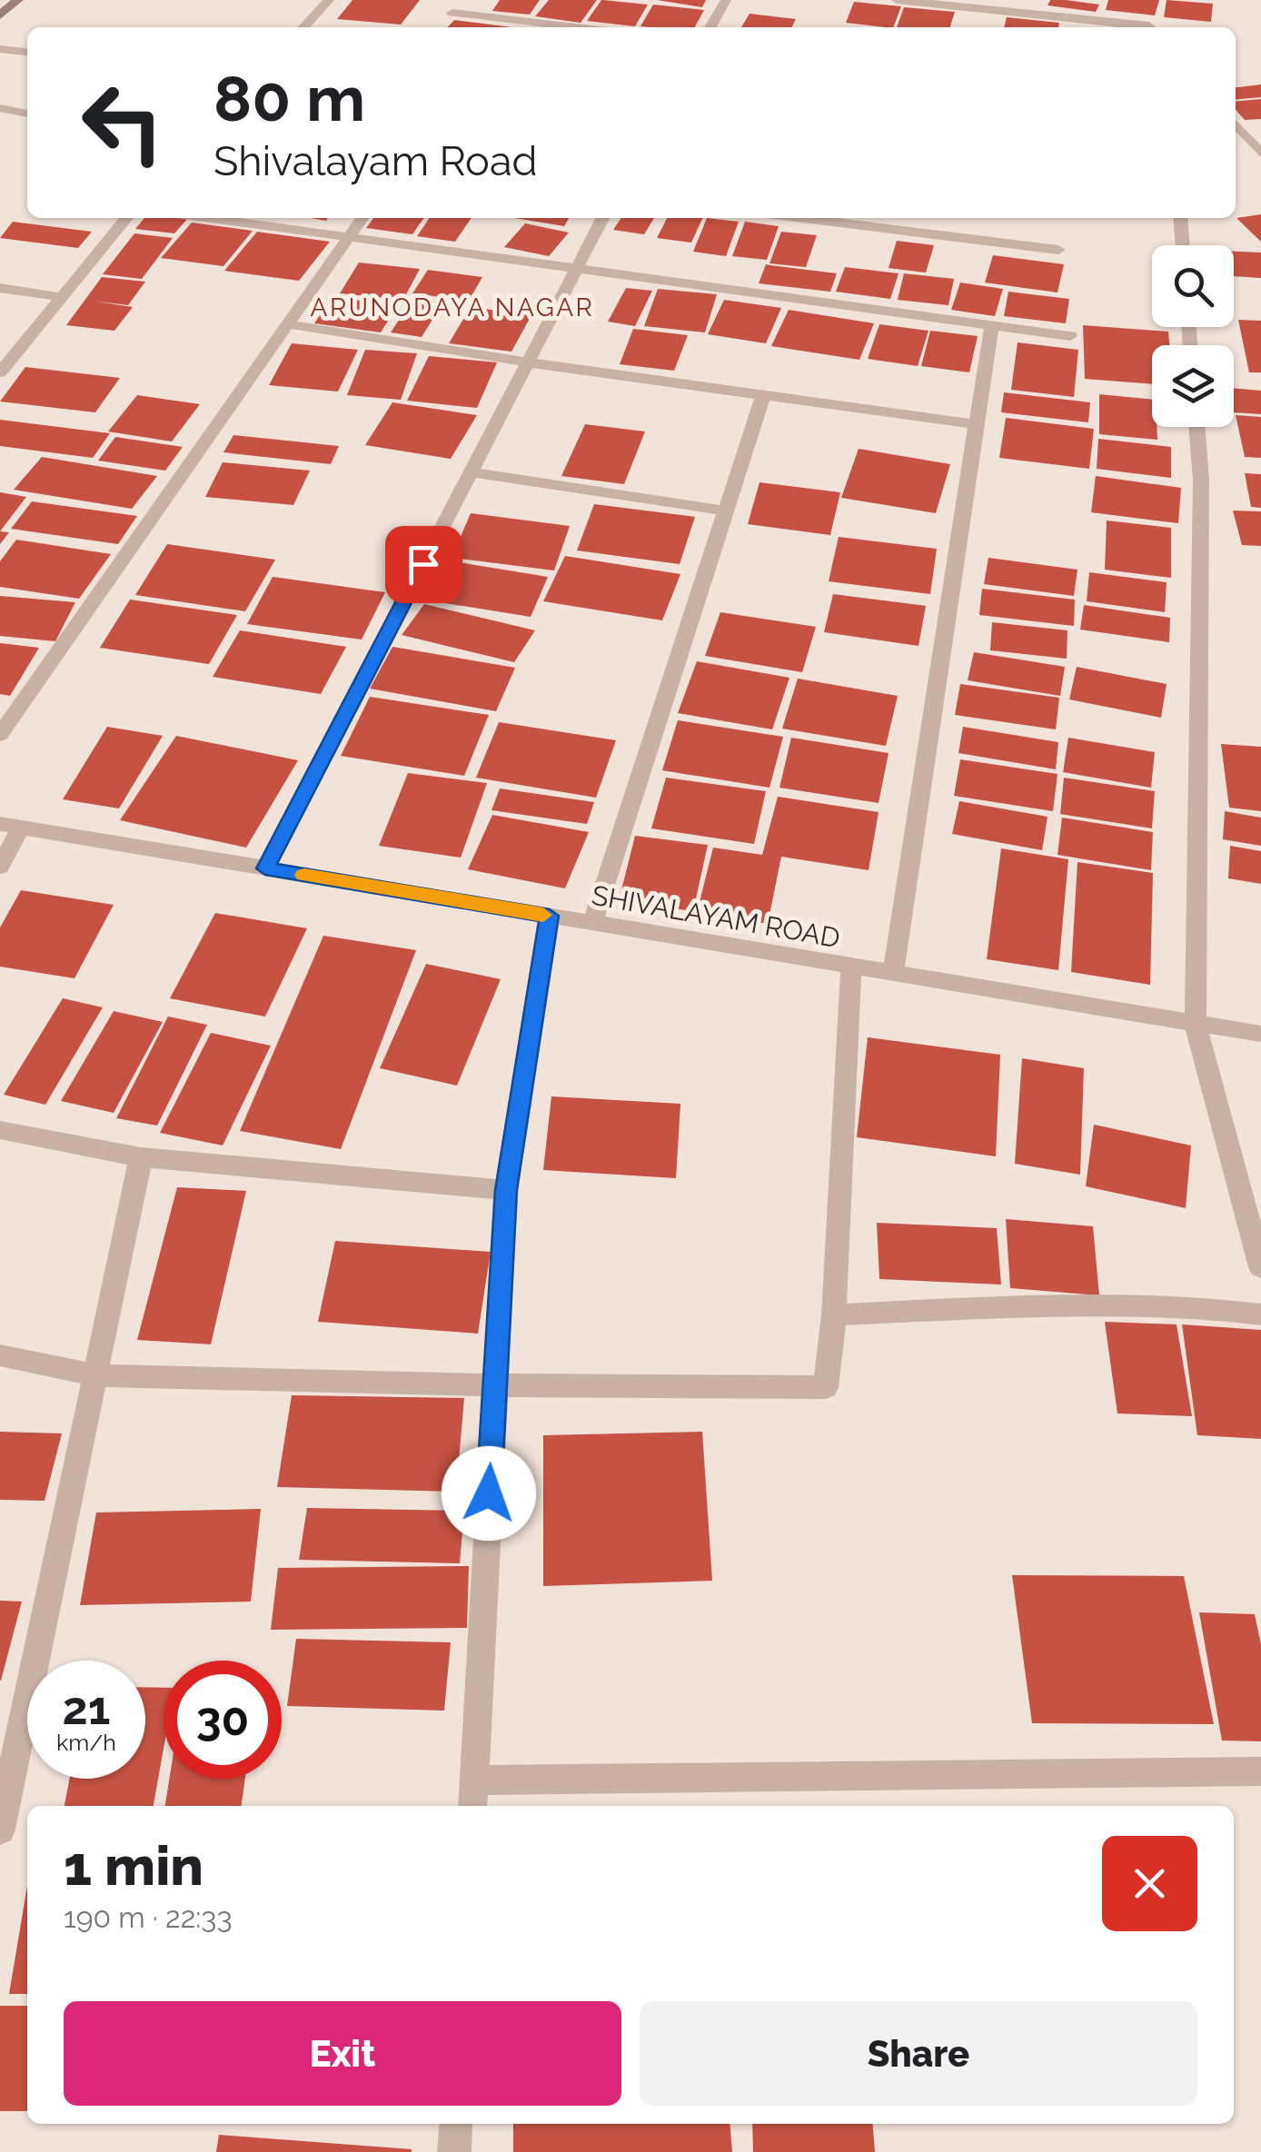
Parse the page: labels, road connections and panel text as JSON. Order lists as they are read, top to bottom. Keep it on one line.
{"streets":{"street":["SHIVALAYAM ROAD"]},"districts":["ARUNODAYA NAGAR"],"page":{"turn":["80 m","Shivalayam Road"],"speed":"21 km/h","limit":"30","heading":["1 min","190 m · 22:33"],"buttons":["Exit","Share"]}}
